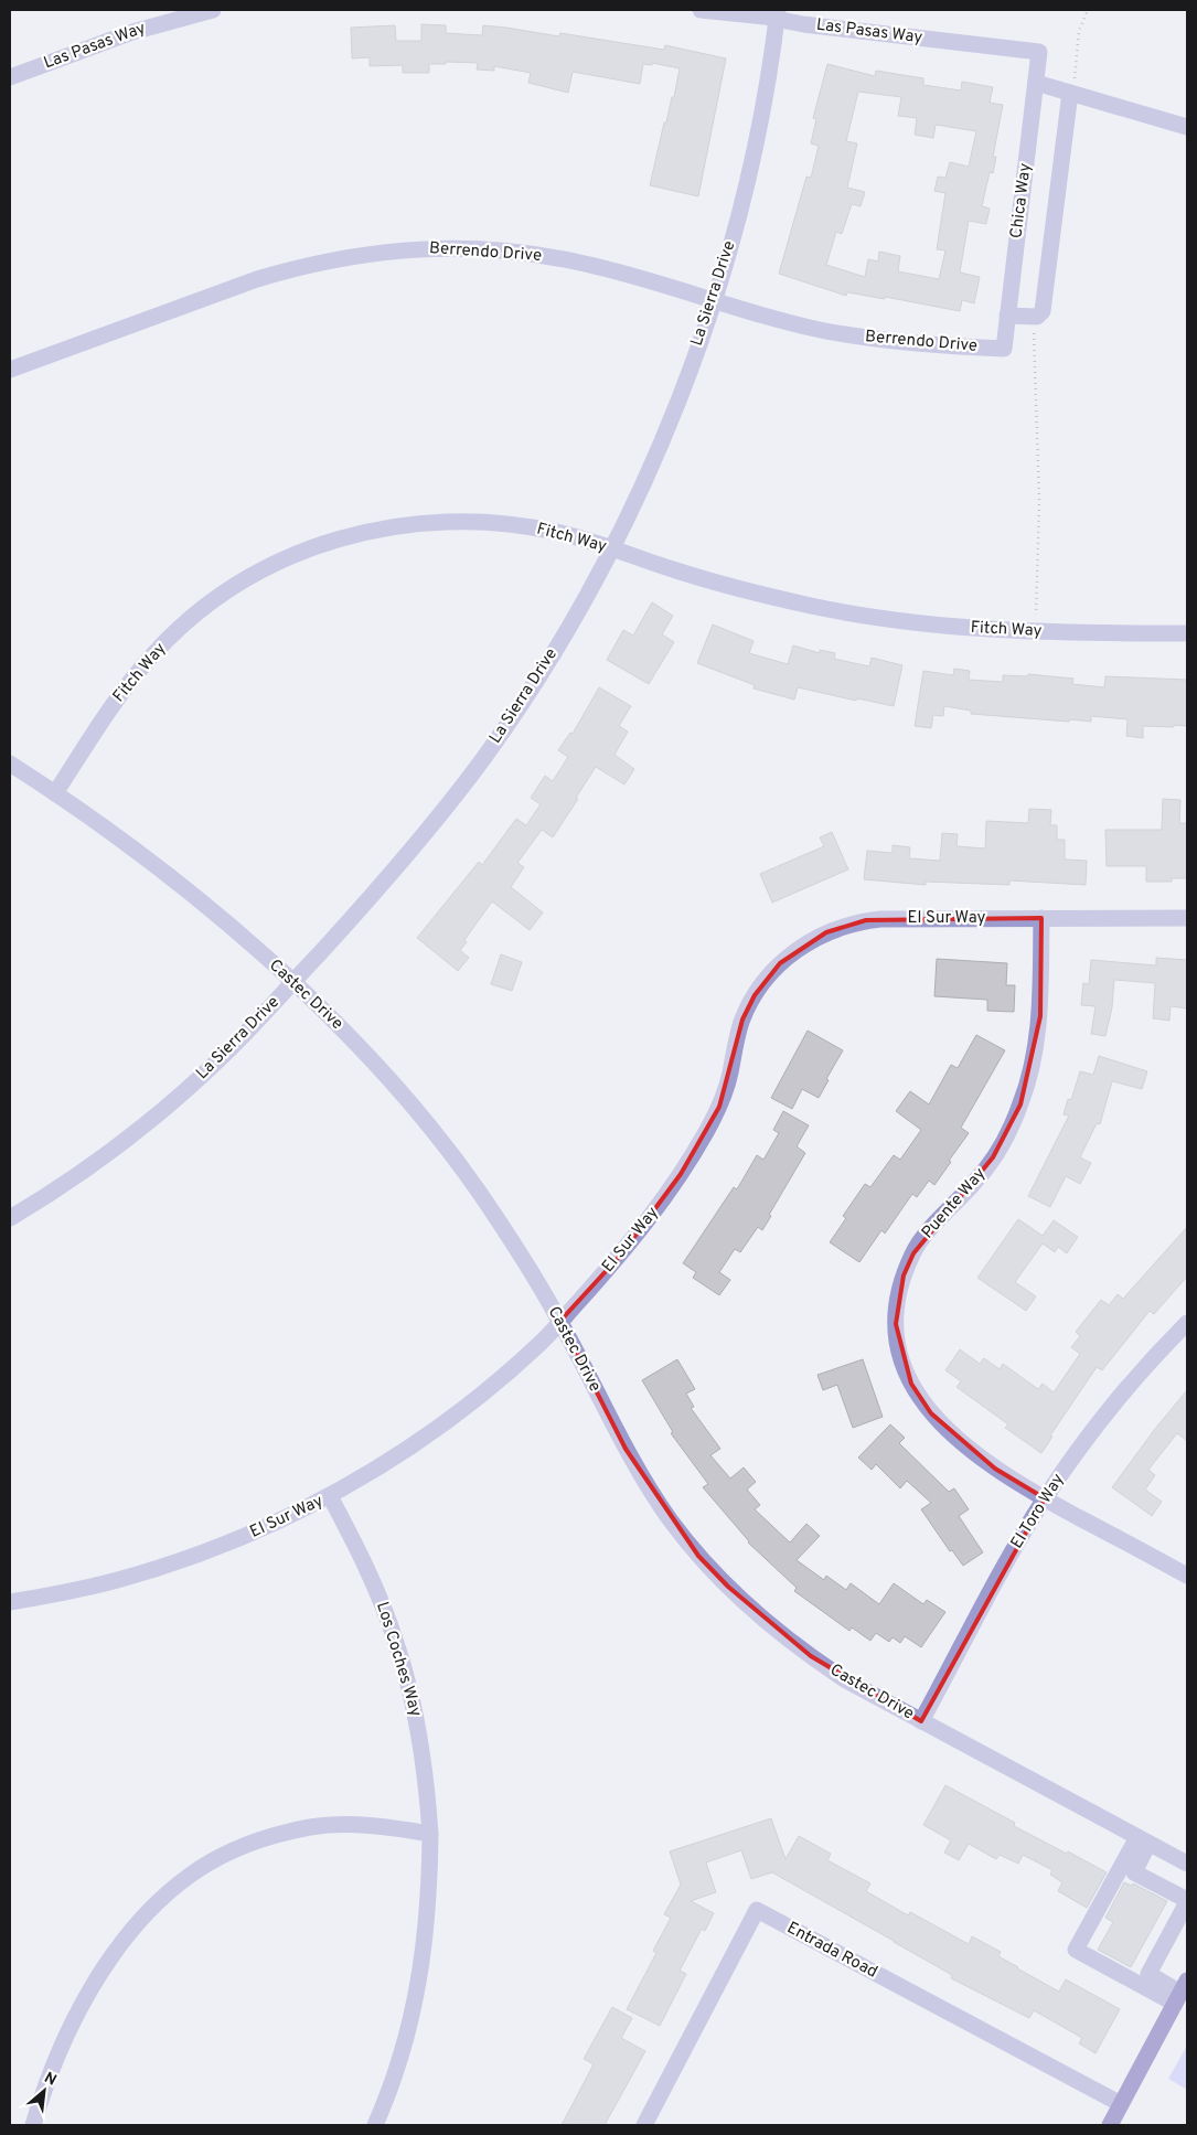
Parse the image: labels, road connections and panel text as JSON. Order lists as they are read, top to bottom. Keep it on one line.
{"streets":{"street":["Las Pasas Way","Chica Way","Berrendo Drive","La Sierra Drive","Fitch Way","El Sur Way","Castec Drive","Puente Way","El Toro Way","Los Coches Way","Entrada Road"]},"crossings":[["Las Pasas Way","Chica Way"],["Las Pasas Way","La Sierra Drive"],["Chica Way","Berrendo Drive"],["Berrendo Drive","La Sierra Drive"],["La Sierra Drive","Fitch Way"],["La Sierra Drive","Castec Drive"],["Fitch Way","Castec Drive"],["El Sur Way","Castec Drive"],["El Sur Way","Puente Way"],["El Sur Way","Los Coches Way"],["Castec Drive","El Toro Way"],["Puente Way","El Toro Way"]],"north":"top right"}
